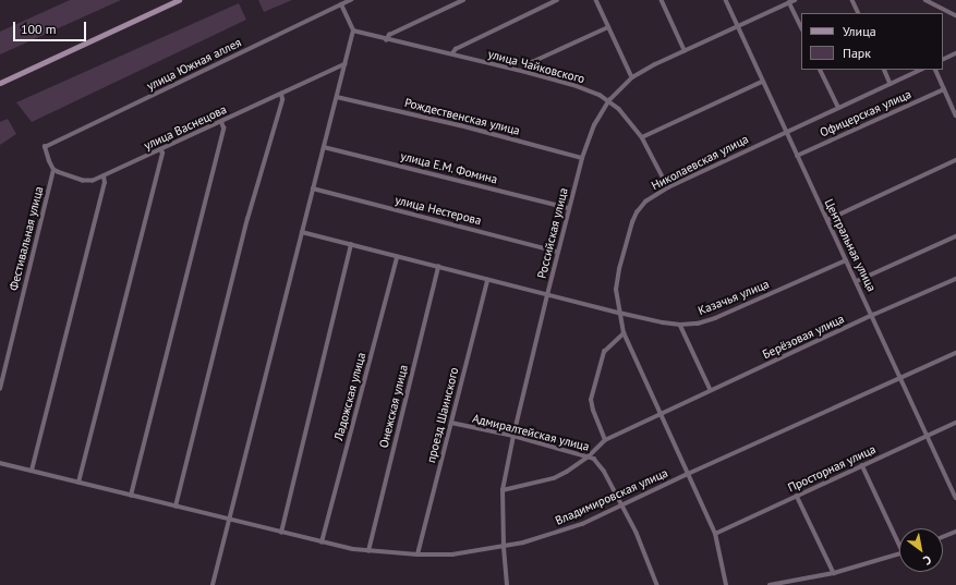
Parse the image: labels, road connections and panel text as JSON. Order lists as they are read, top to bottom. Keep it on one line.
{"streets":{"street":["улица Южная аллея","улица Чайковского","Офицерская улица","Рождественская улица","улица Васнецова","Николаевская улица","улица Е.М. Фомина","улица Нестерова","Российская улица","Фестивальная улица","Центральная улица","Казачья улица","Берёзовая улица","Ладожская улица","Онежская улица","проезд Шаинского","Адмиралтейская улица","Просторная улица","Владимировская улица"]},"crossings":[["улица Южная аллея","улица Васнецова"],["улица Южная аллея","Фестивальная улица"],["улица Чайковского","Николаевская улица"],["улица Чайковского","Российская улица"],["Офицерская улица","Центральная улица"],["Рождественская улица","Российская улица"],["улица Васнецова","Фестивальная улица"],["Николаевская улица","Центральная улица"],["Николаевская улица","Казачья улица"],["Николаевская улица","Берёзовая улица"],["Николаевская улица","Просторная улица"],["Николаевская улица","Владимировская улица"],["улица Е.М. Фомина","Российская улица"],["улица Нестерова","Российская улица"],["Российская улица","Центральная улица"],["Российская улица","Казачья улица"],["Российская улица","Адмиралтейская улица"],["Российская улица","Владимировская улица"],["Центральная улица","Казачья улица"],["Центральная улица","Берёзовая улица"],["Центральная улица","Просторная улица"],["Центральная улица","Владимировская улица"],["Ладожская улица","Владимировская улица"],["Онежская улица","Владимировская улица"],["проезд Шаинского","Адмиралтейская улица"],["проезд Шаинского","Владимировская улица"],["Адмиралтейская улица","Владимировская улица"]],"legend":["Улица","Парк"],"scale_bar":"100 m","north":"bottom right"}
